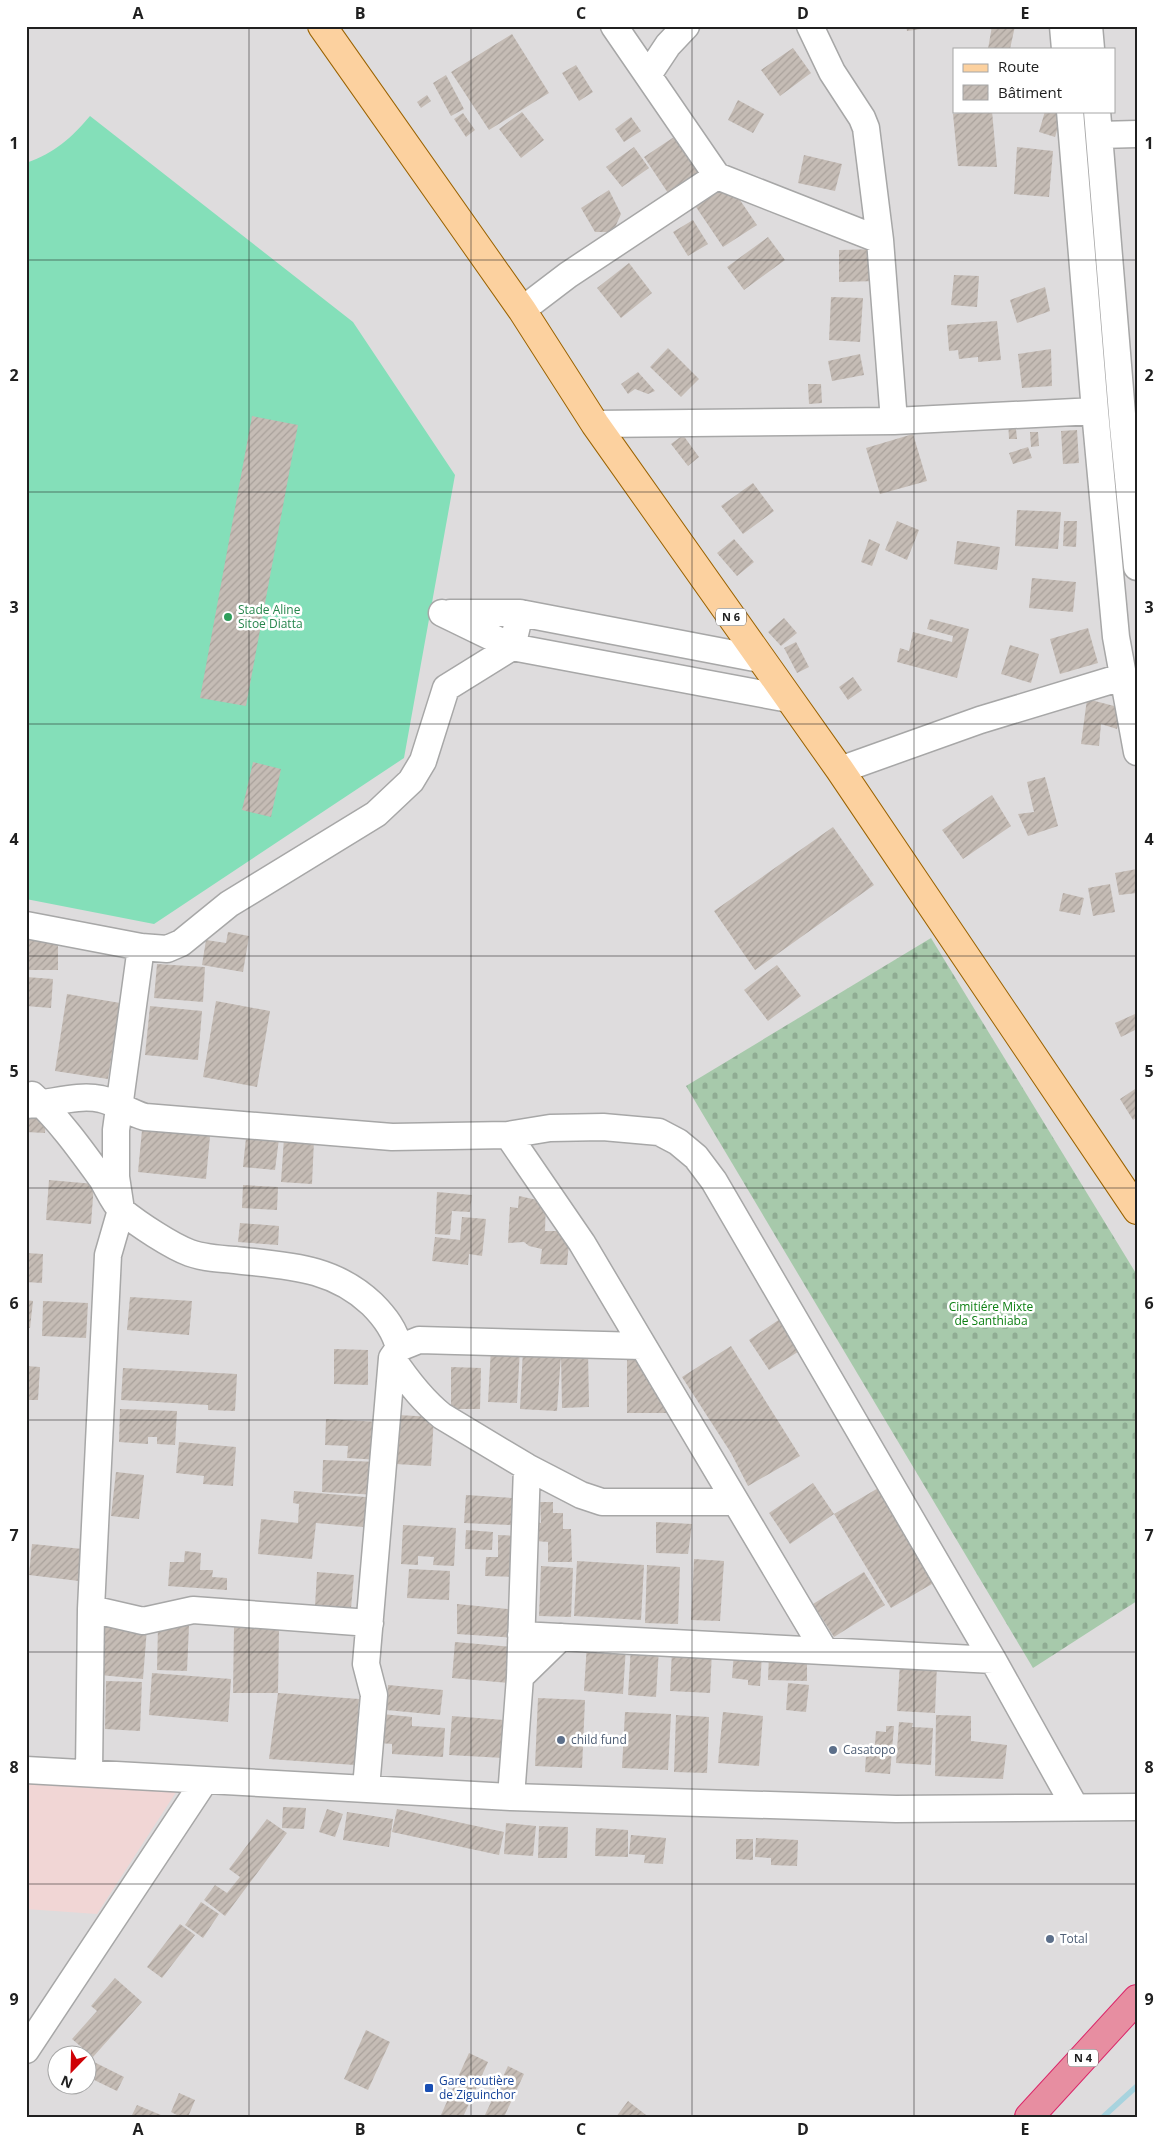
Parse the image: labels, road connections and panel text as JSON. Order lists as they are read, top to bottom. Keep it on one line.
{"streets":{"highway":["N 4"],"main road":["N 6"]},"parks":["Cimitiére Mixte de Santhiaba"],"places":{"other":["Stade Aline Sitoe Diatta","child fund","Casatopo","Total"],"transit":["Gare routière de Ziguinchor"]},"legend":["Route","Bâtiment"],"north":"bottom left","grid":{"columns":["A","B","C","D","E"],"rows":["1","2","3","4","5","6","7","8","9"]}}
